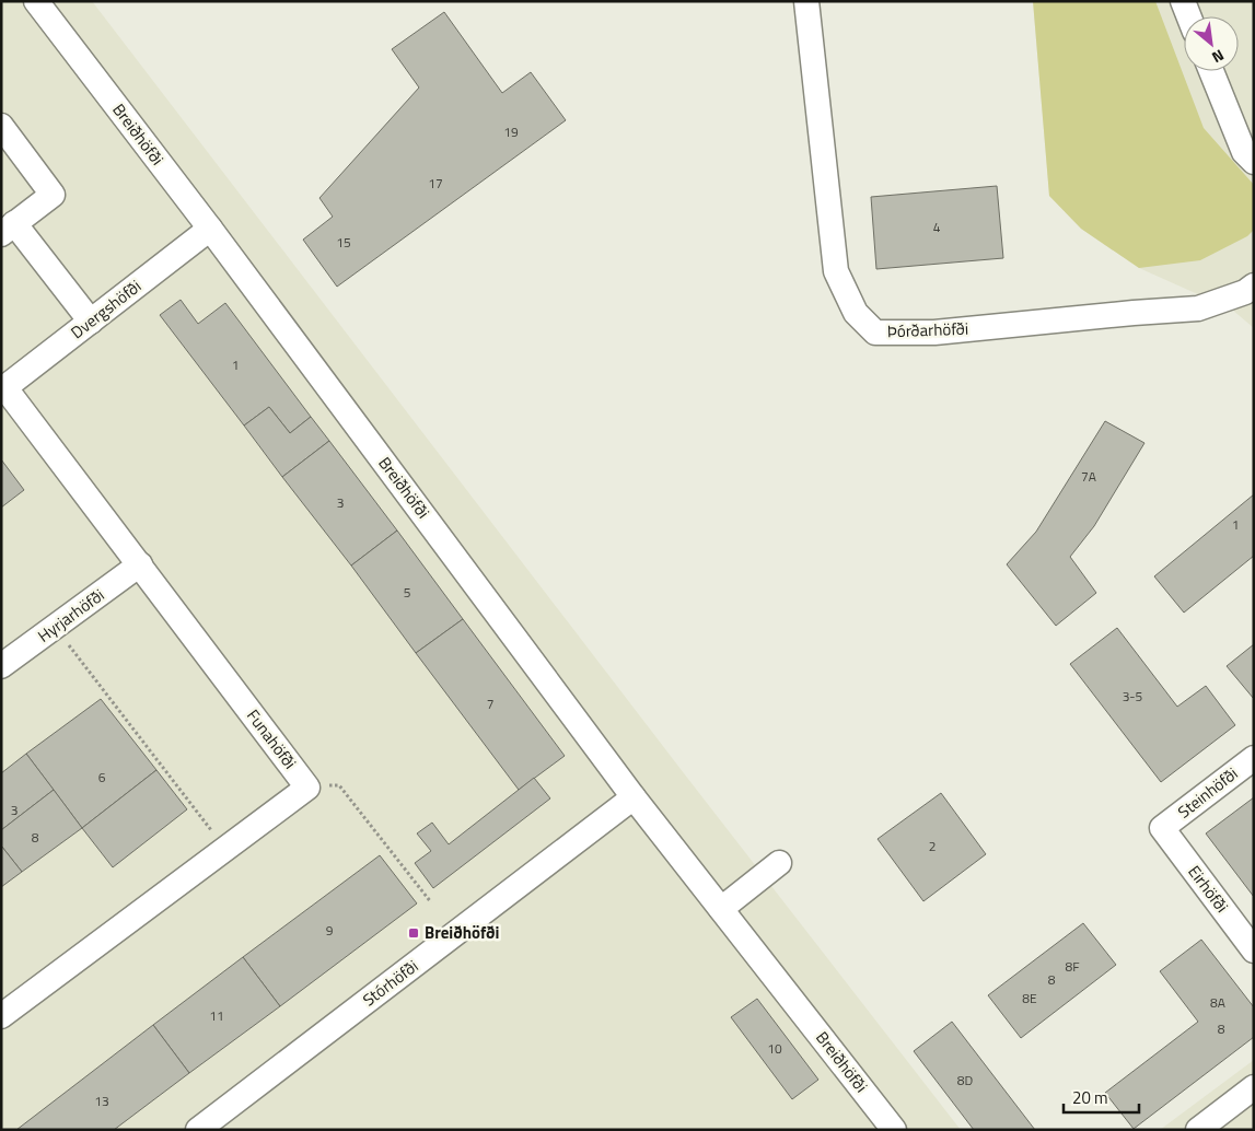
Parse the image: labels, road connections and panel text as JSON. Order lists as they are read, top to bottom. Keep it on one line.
{"streets":{"street":["Breiðhöfði","Dvergshöfði","Þórðarhöfði","Hyrjarhöfði","Funahöfði","Steinhöfði","Eirhöfði","Stórhöfði"]},"crossings":[["Breiðhöfði","Dvergshöfði"],["Breiðhöfði","Stórhöfði"],["Dvergshöfði","Funahöfði"],["Hyrjarhöfði","Funahöfði"],["Steinhöfði","Eirhöfði"]],"places":{"transit":["Breiðhöfði"]},"house_numbers":["19","17","4","15","1","7A","3","1","5","3-5","7","6","3","8","2","9","8F","8","8E","8A","11","8","10","8D","13"],"scale_bar":"20 m","north":"bottom right"}
